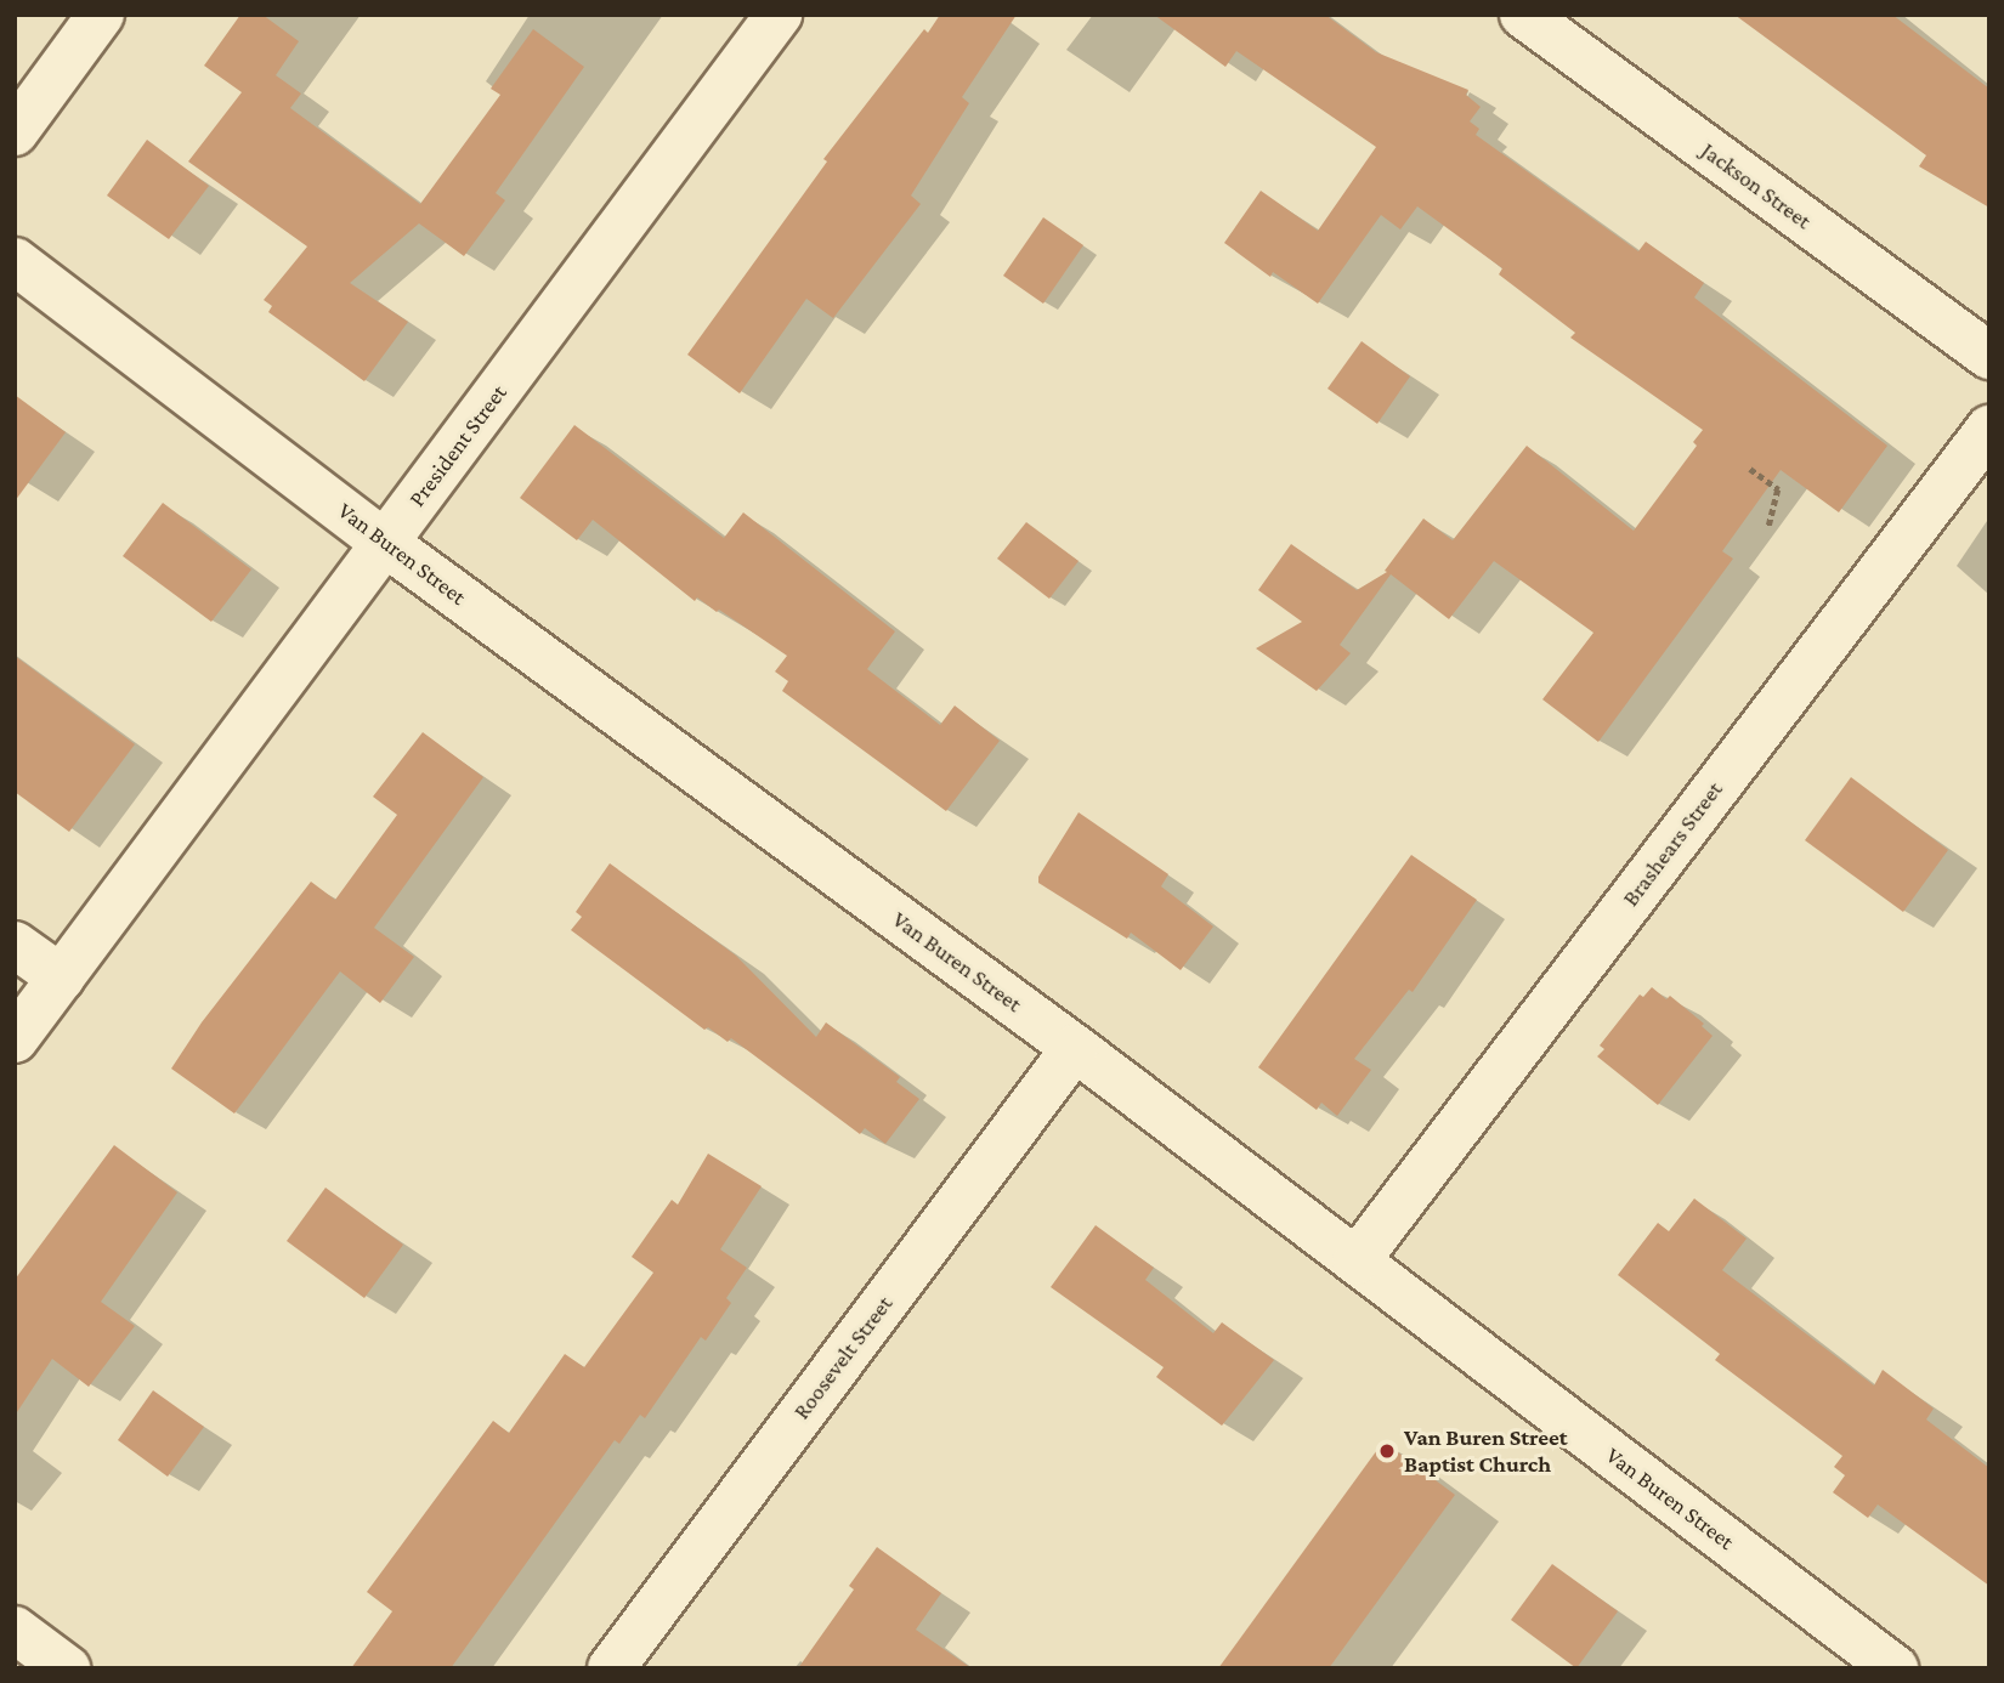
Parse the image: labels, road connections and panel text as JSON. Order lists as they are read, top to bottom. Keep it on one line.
{"streets":{"street":["Jackson Street","President Street","Van Buren Street","Brashears Street","Roosevelt Street"]},"crossings":[["President Street","Van Buren Street"],["Van Buren Street","Brashears Street"],["Van Buren Street","Roosevelt Street"]],"places":["Van Buren Street Baptist Church"]}
